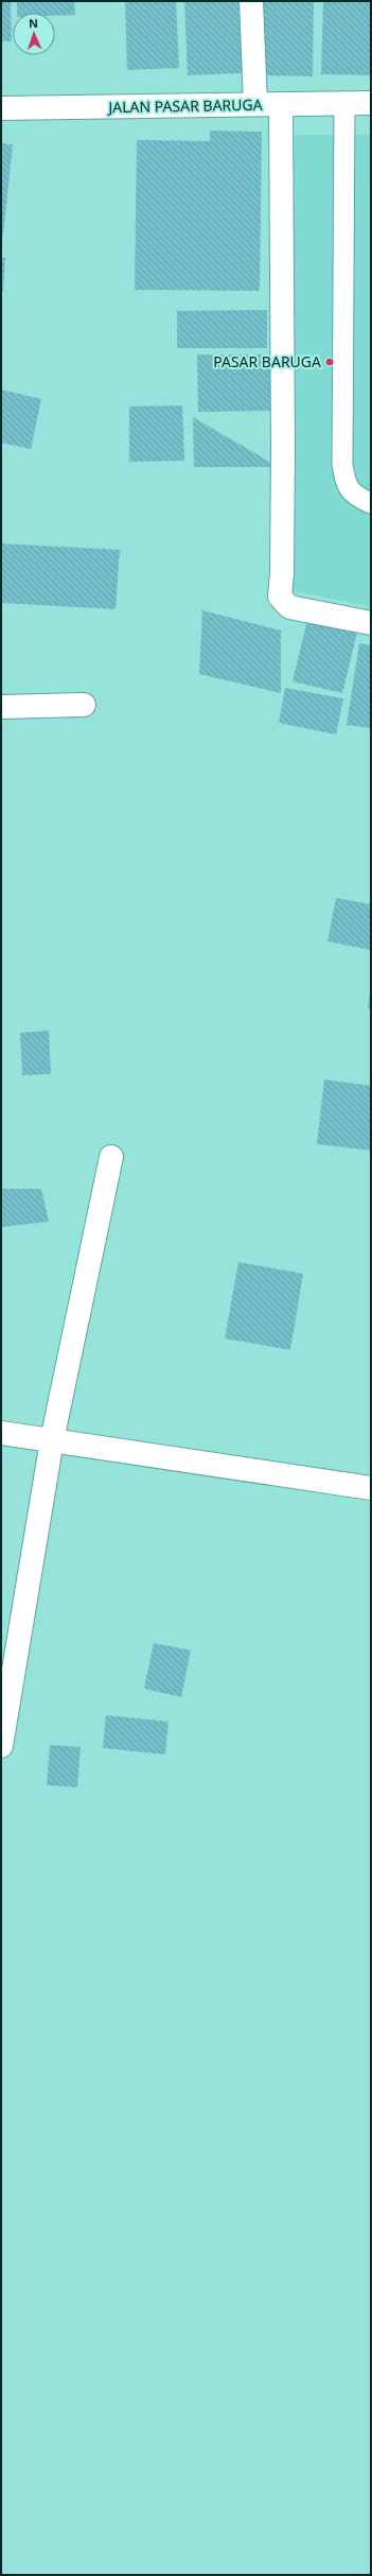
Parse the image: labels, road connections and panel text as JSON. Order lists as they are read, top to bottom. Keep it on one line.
{"streets":{"street":["JALAN PASAR BARUGA"]},"places":["PASAR BARUGA"],"north":"top"}
